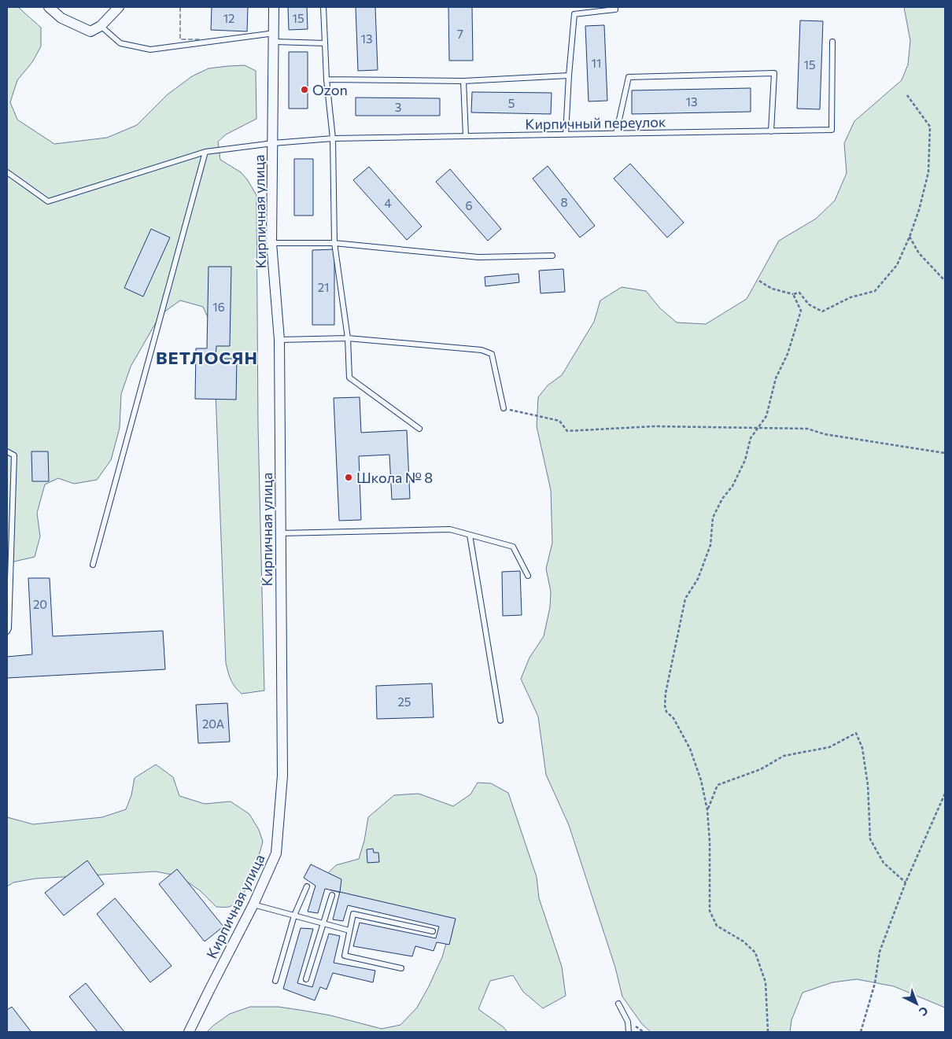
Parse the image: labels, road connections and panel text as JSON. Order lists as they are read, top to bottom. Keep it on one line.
{"streets":{"street":["Кирпичная улица"],"lane":["Кирпичный переулок"]},"crossings":[["Кирпичный переулок","Кирпичная улица"]],"districts":["ВЕТЛОСЯН"],"places":["Ozon","Школа № 8"],"house_numbers":["12","15","7","13","11","15","13","5","3","8","4","6","21","16","20","25","20А"],"north":"bottom right"}
